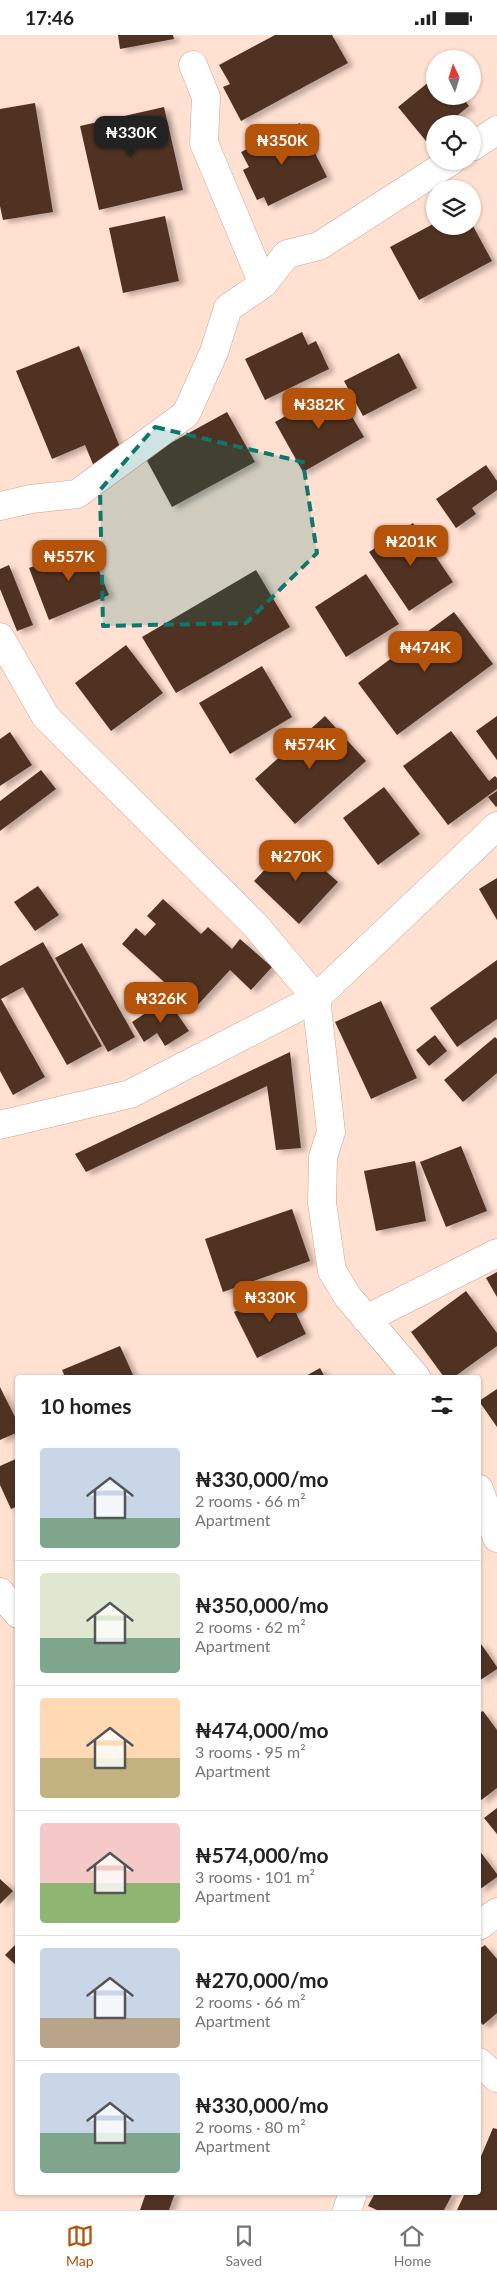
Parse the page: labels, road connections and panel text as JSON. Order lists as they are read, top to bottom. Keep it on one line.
{"north":"top","page":{"status":"17:46","price":["₦330K","₦350K","₦382K","₦201K","₦557K","₦474K","₦574K","₦270K","₦326K","₦330K"],"heading":"10 homes","list":[{"name":"₦330,000/mo","note":"2 rooms · 66 m² · Apartment"},{"name":"₦350,000/mo","note":"2 rooms · 62 m² · Apartment"},{"name":"₦474,000/mo","note":"3 rooms · 95 m² · Apartment"},{"name":"₦574,000/mo","note":"3 rooms · 101 m² · Apartment"},{"name":"₦270,000/mo","note":"2 rooms · 66 m² · Apartment"},{"name":"₦330,000/mo","note":"2 rooms · 80 m² · Apartment"}],"tabs":["Map","Saved","Home"]}}
